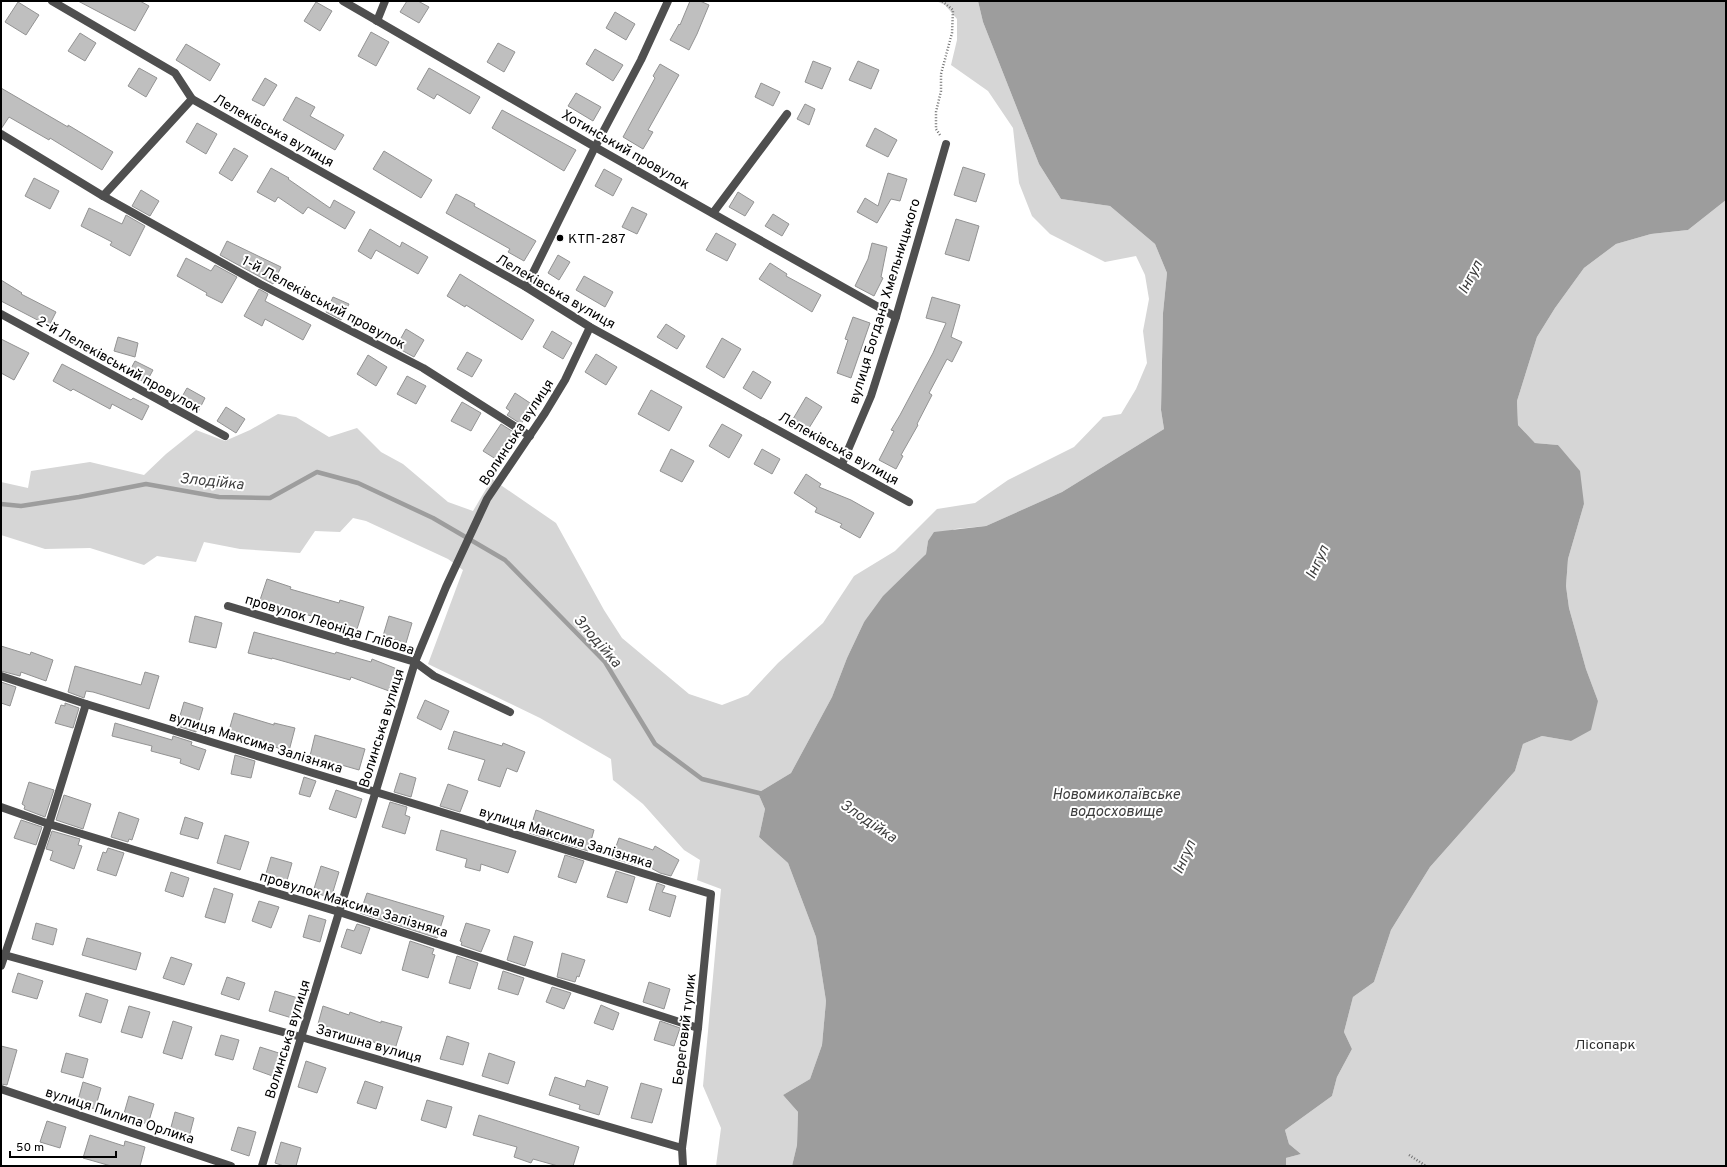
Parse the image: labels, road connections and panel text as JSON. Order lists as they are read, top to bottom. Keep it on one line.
{"streets":{"street":["Лелеківська вулиця","Хотинський провулок","вулиця Богдана Хмельницького","1-й Лелеківський провулок","2-й Лелеківський провулок","Волинська вулиця","провулок Леоніда Глібова","вулиця Максима Залізняка","провулок Максима Залізняка","Береговий тупик","Затишна вулиця","вулиця Пилипа Орлика"]},"crossings":[["Лелеківська вулиця","вулиця Богдана Хмельницького"],["Лелеківська вулиця","1-й Лелеківський провулок"],["Лелеківська вулиця","Волинська вулиця"],["Хотинський провулок","вулиця Богдана Хмельницького"],["1-й Лелеківський провулок","Волинська вулиця"],["Волинська вулиця","провулок Леоніда Глібова"],["Волинська вулиця","вулиця Максима Залізняка"],["Волинська вулиця","провулок Максима Залізняка"],["Волинська вулиця","Затишна вулиця"],["вулиця Максима Залізняка","Береговий тупик"],["провулок Максима Залізняка","Береговий тупик"],["Береговий тупик","Затишна вулиця"]],"water":["Інгул","Злодійка","Новомиколаївське водосховище"],"parks":["Лісопарк"],"places":["КТП-287"],"scale_bar":"50 m"}
